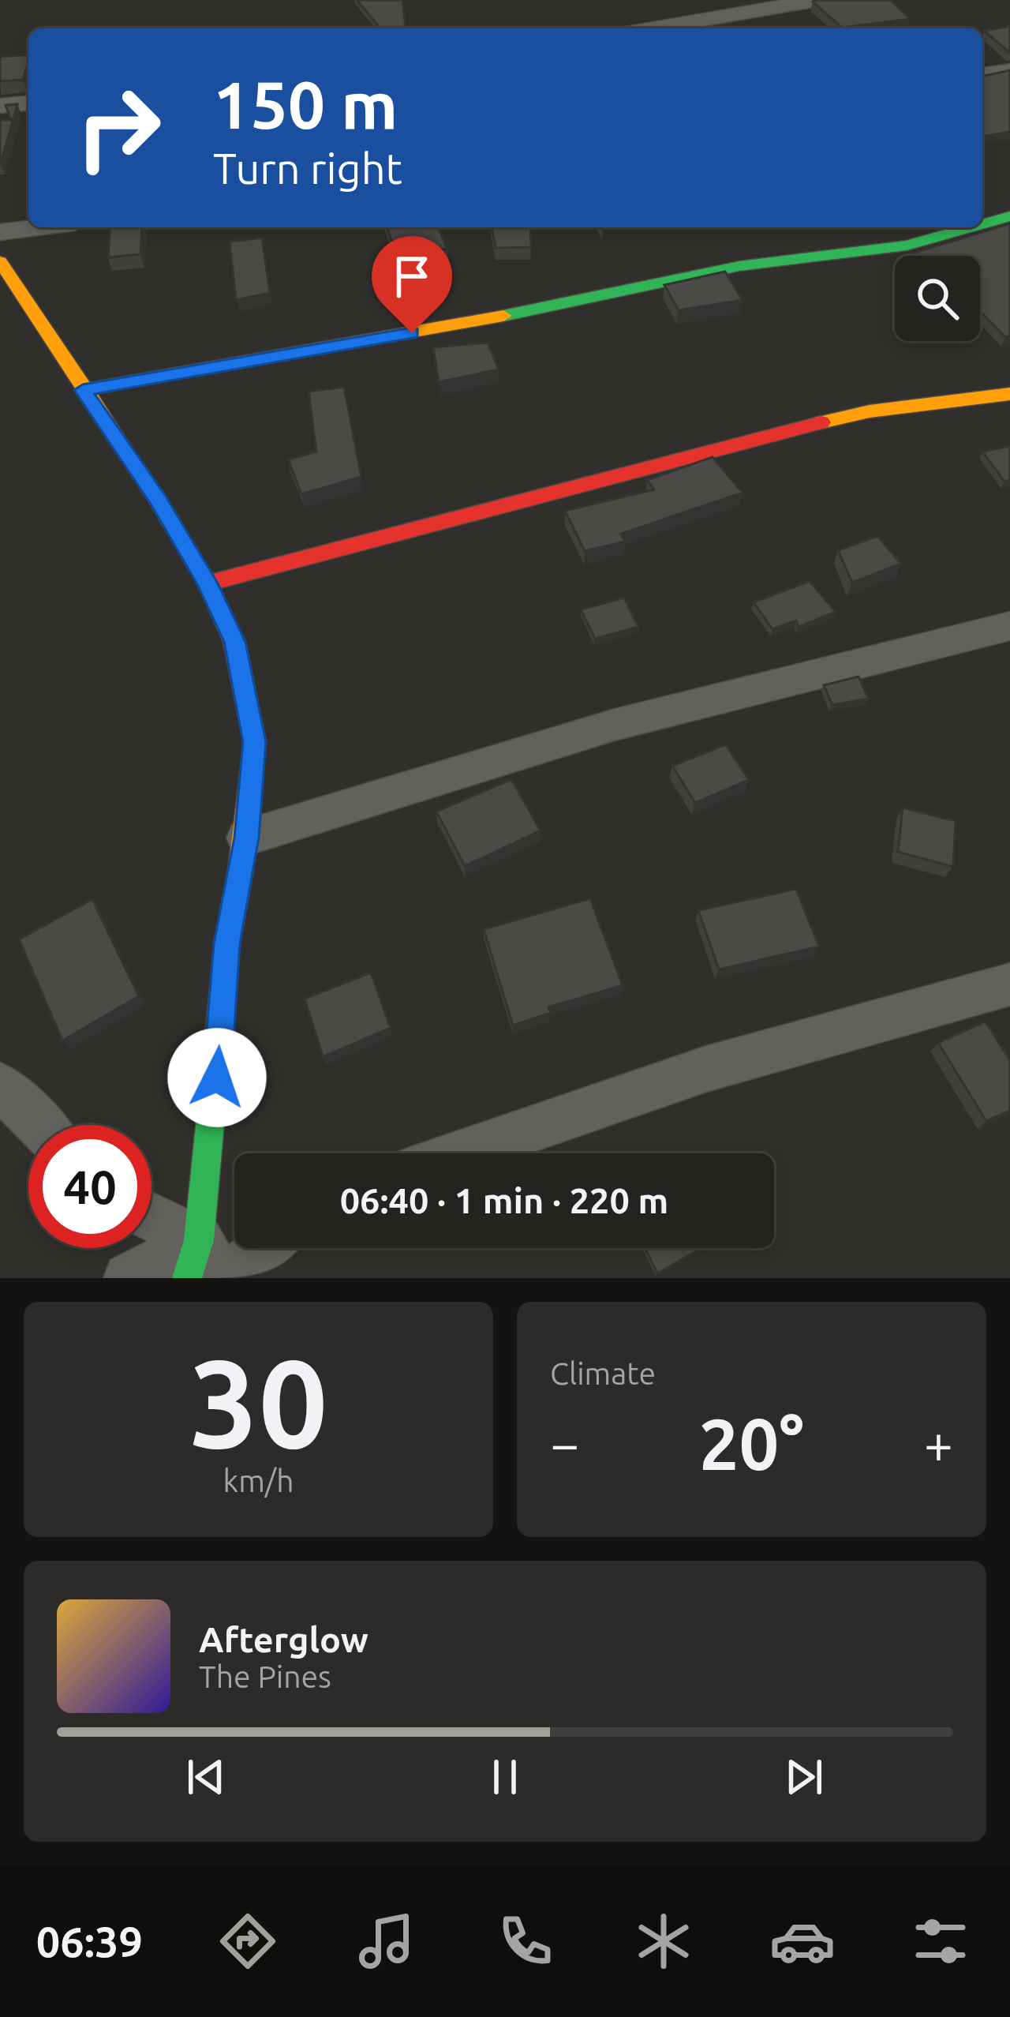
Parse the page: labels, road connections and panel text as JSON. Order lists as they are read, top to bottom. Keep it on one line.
{"page":{"turn":["150 m","Turn right"],"limit":"40","trip":"06:40 · 1 min · 220 m","tile":[["30","km/h"],"Climate"],"heat":["−","20°","+"],"song":["Afterglow","The Pines"],"tabs":"06:39"}}
